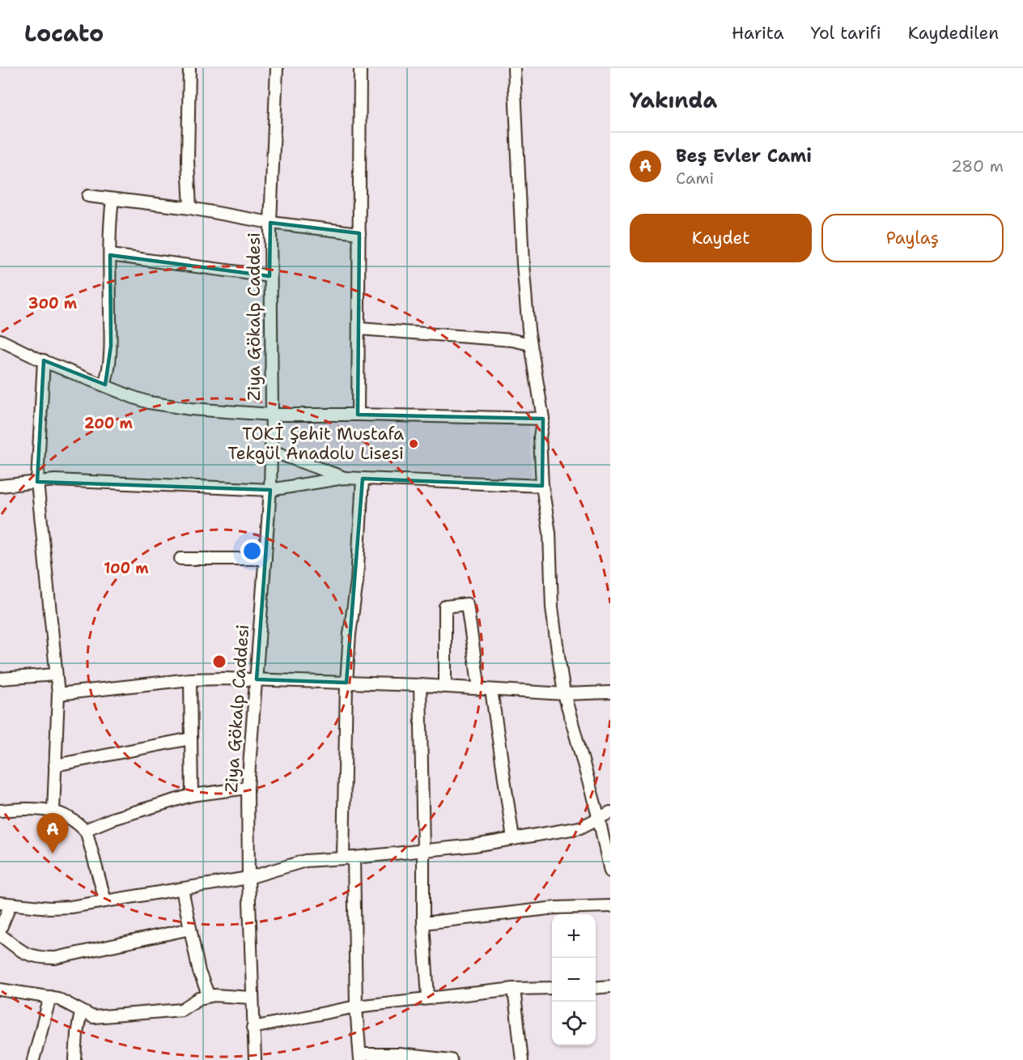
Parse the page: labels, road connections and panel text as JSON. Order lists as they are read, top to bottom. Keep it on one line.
{"streets":{"street":["Ziya Gökalp Caddesi"]},"places":["TOKİ Şehit Mustafa Tekgül Anadolu Lisesi"],"page":{"header":"Locato","nav":["Harita","Yol tarifi","Kaydedilen"],"heading":"Yakında","list":[{"mark":"A","name":"Beş Evler Cami","note":"Cami","value":"280 m"}],"buttons":["Kaydet","Paylaş"],"pins":"A","map_buttons":["+","−"]},"rings":["300 m","200 m","100 m"]}
